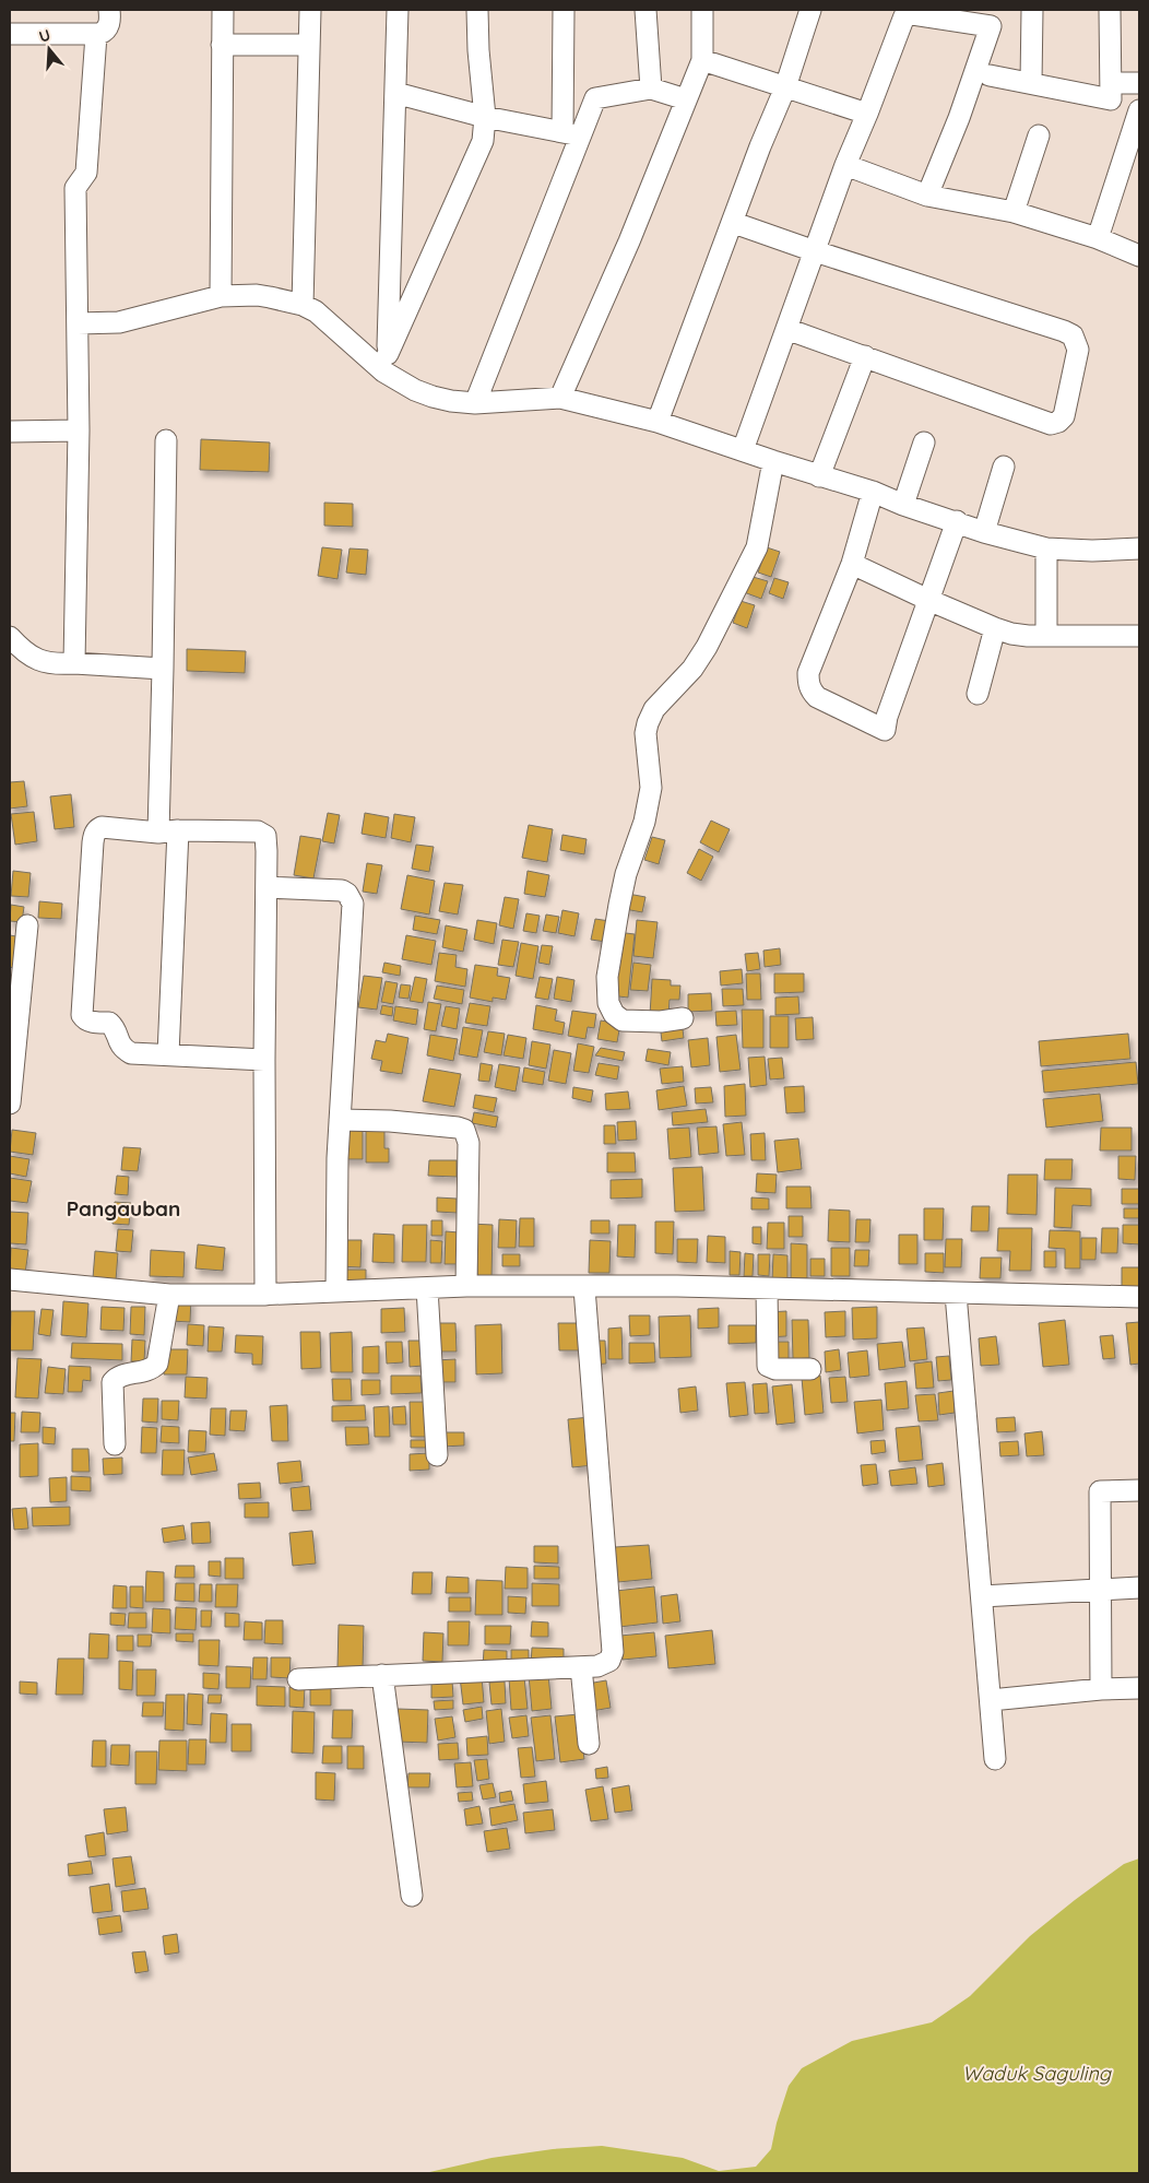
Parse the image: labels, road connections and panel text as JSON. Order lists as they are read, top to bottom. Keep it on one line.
{"districts":["Pangauban"],"water":["Waduk Saguling"],"north":"top"}
